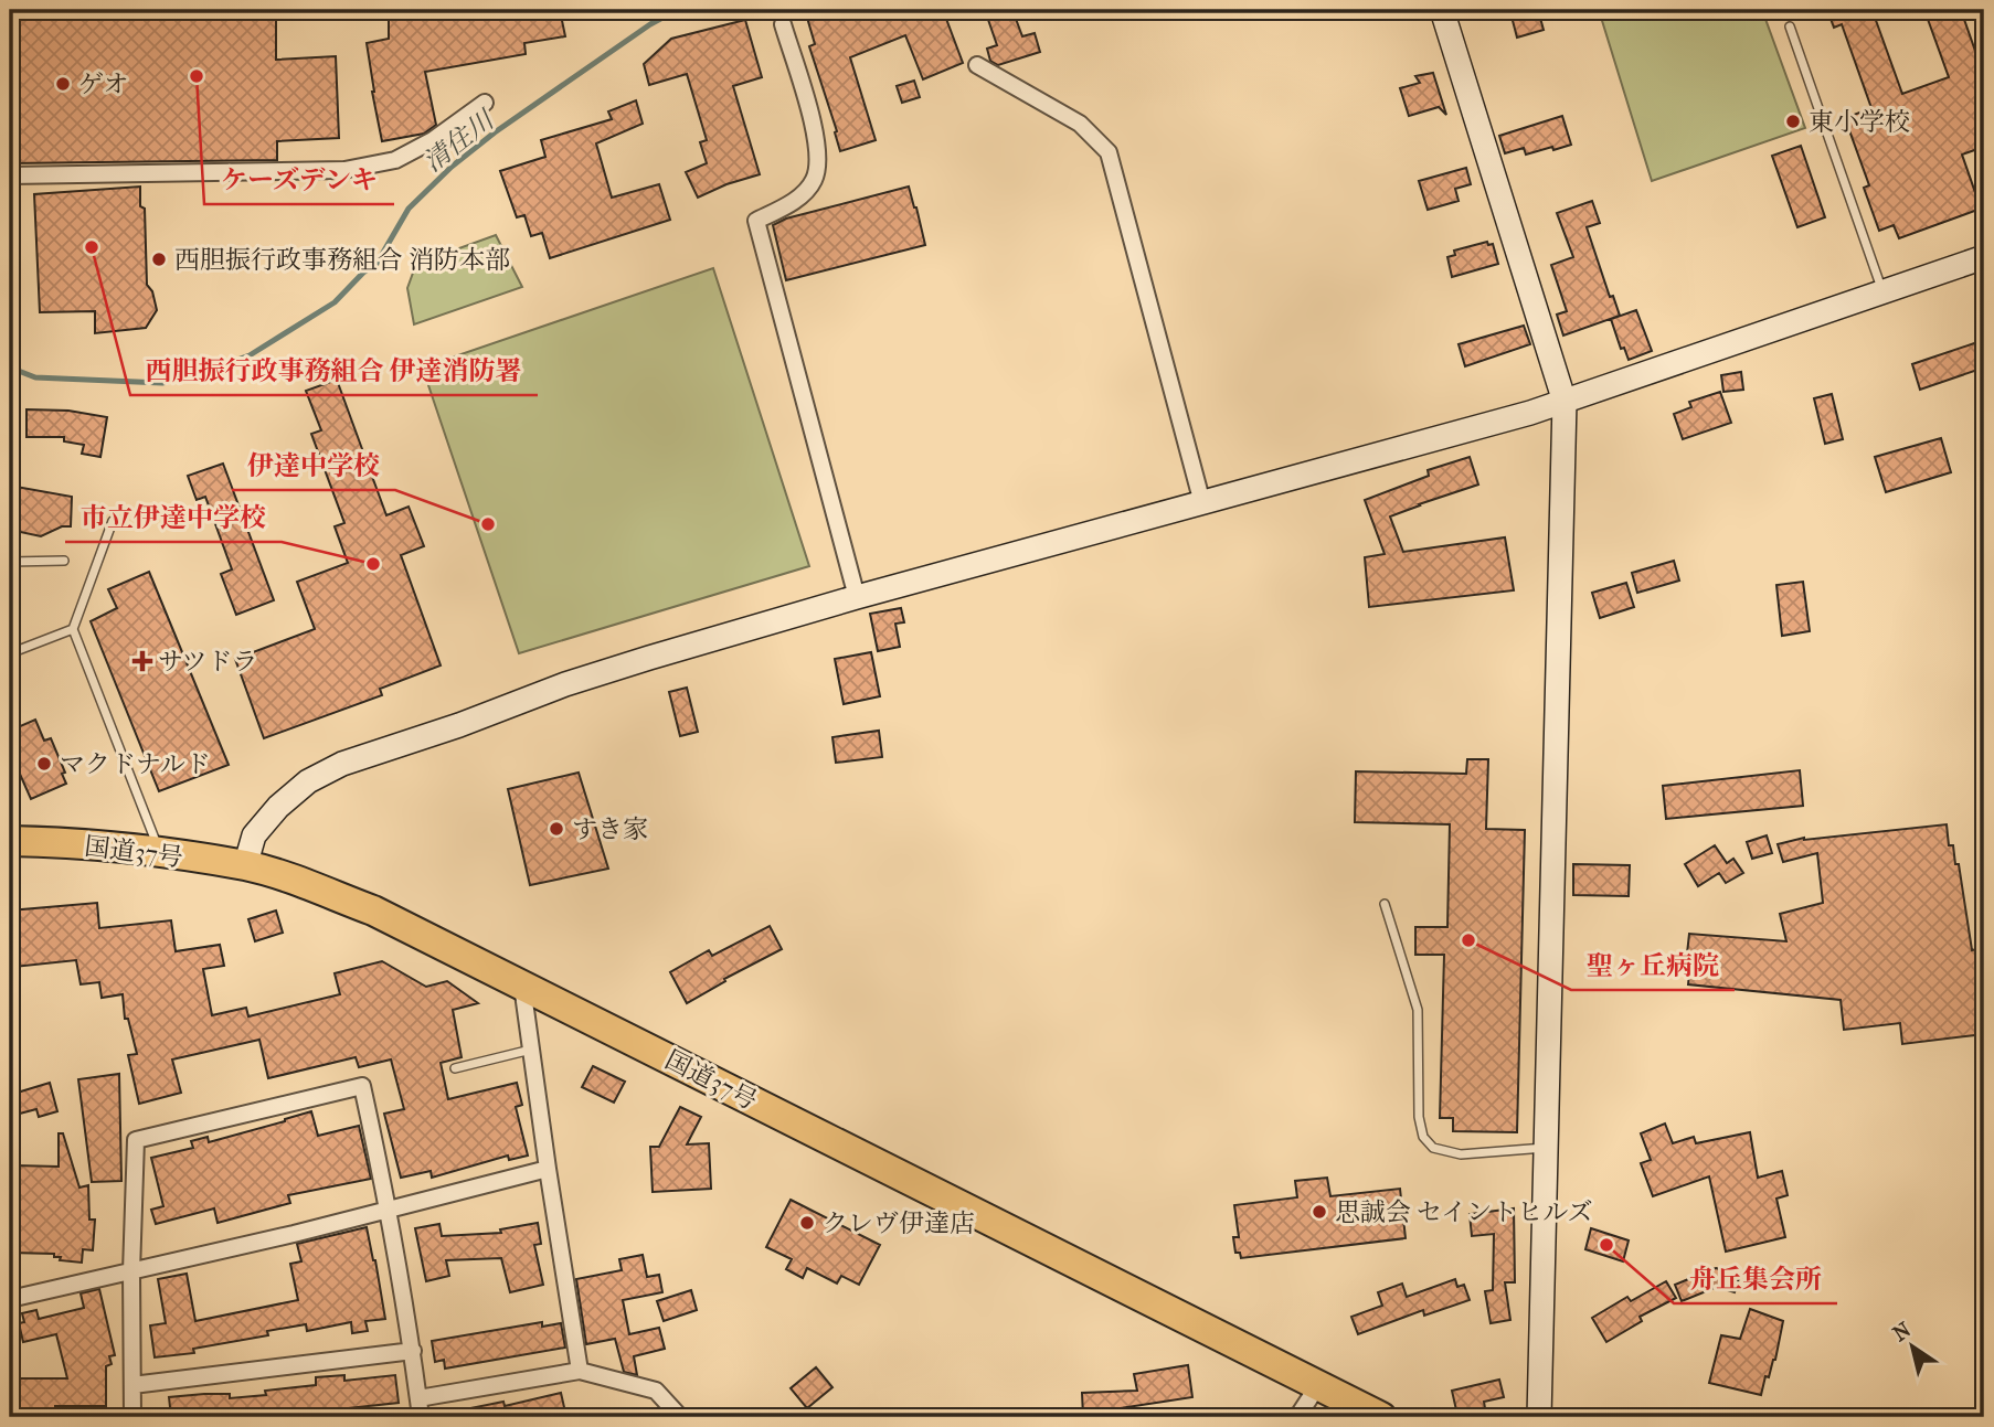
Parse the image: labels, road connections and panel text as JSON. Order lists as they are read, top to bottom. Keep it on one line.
{"streets":{"highway":["国道37号"]},"water":["清住川"],"places":{"other":["ケーズデンキ","ゲオ","東小学校","西胆振行政事務組合 伊達消防署","西胆振行政事務組合 消防本部","伊達中学校","市立伊達中学校","マクドナルド","すき家","聖ヶ丘病院","思誠会 セイントヒルズ","クレヴ伊達店","舟丘集会所"],"health":["サツドラ"]},"north":"top left"}
